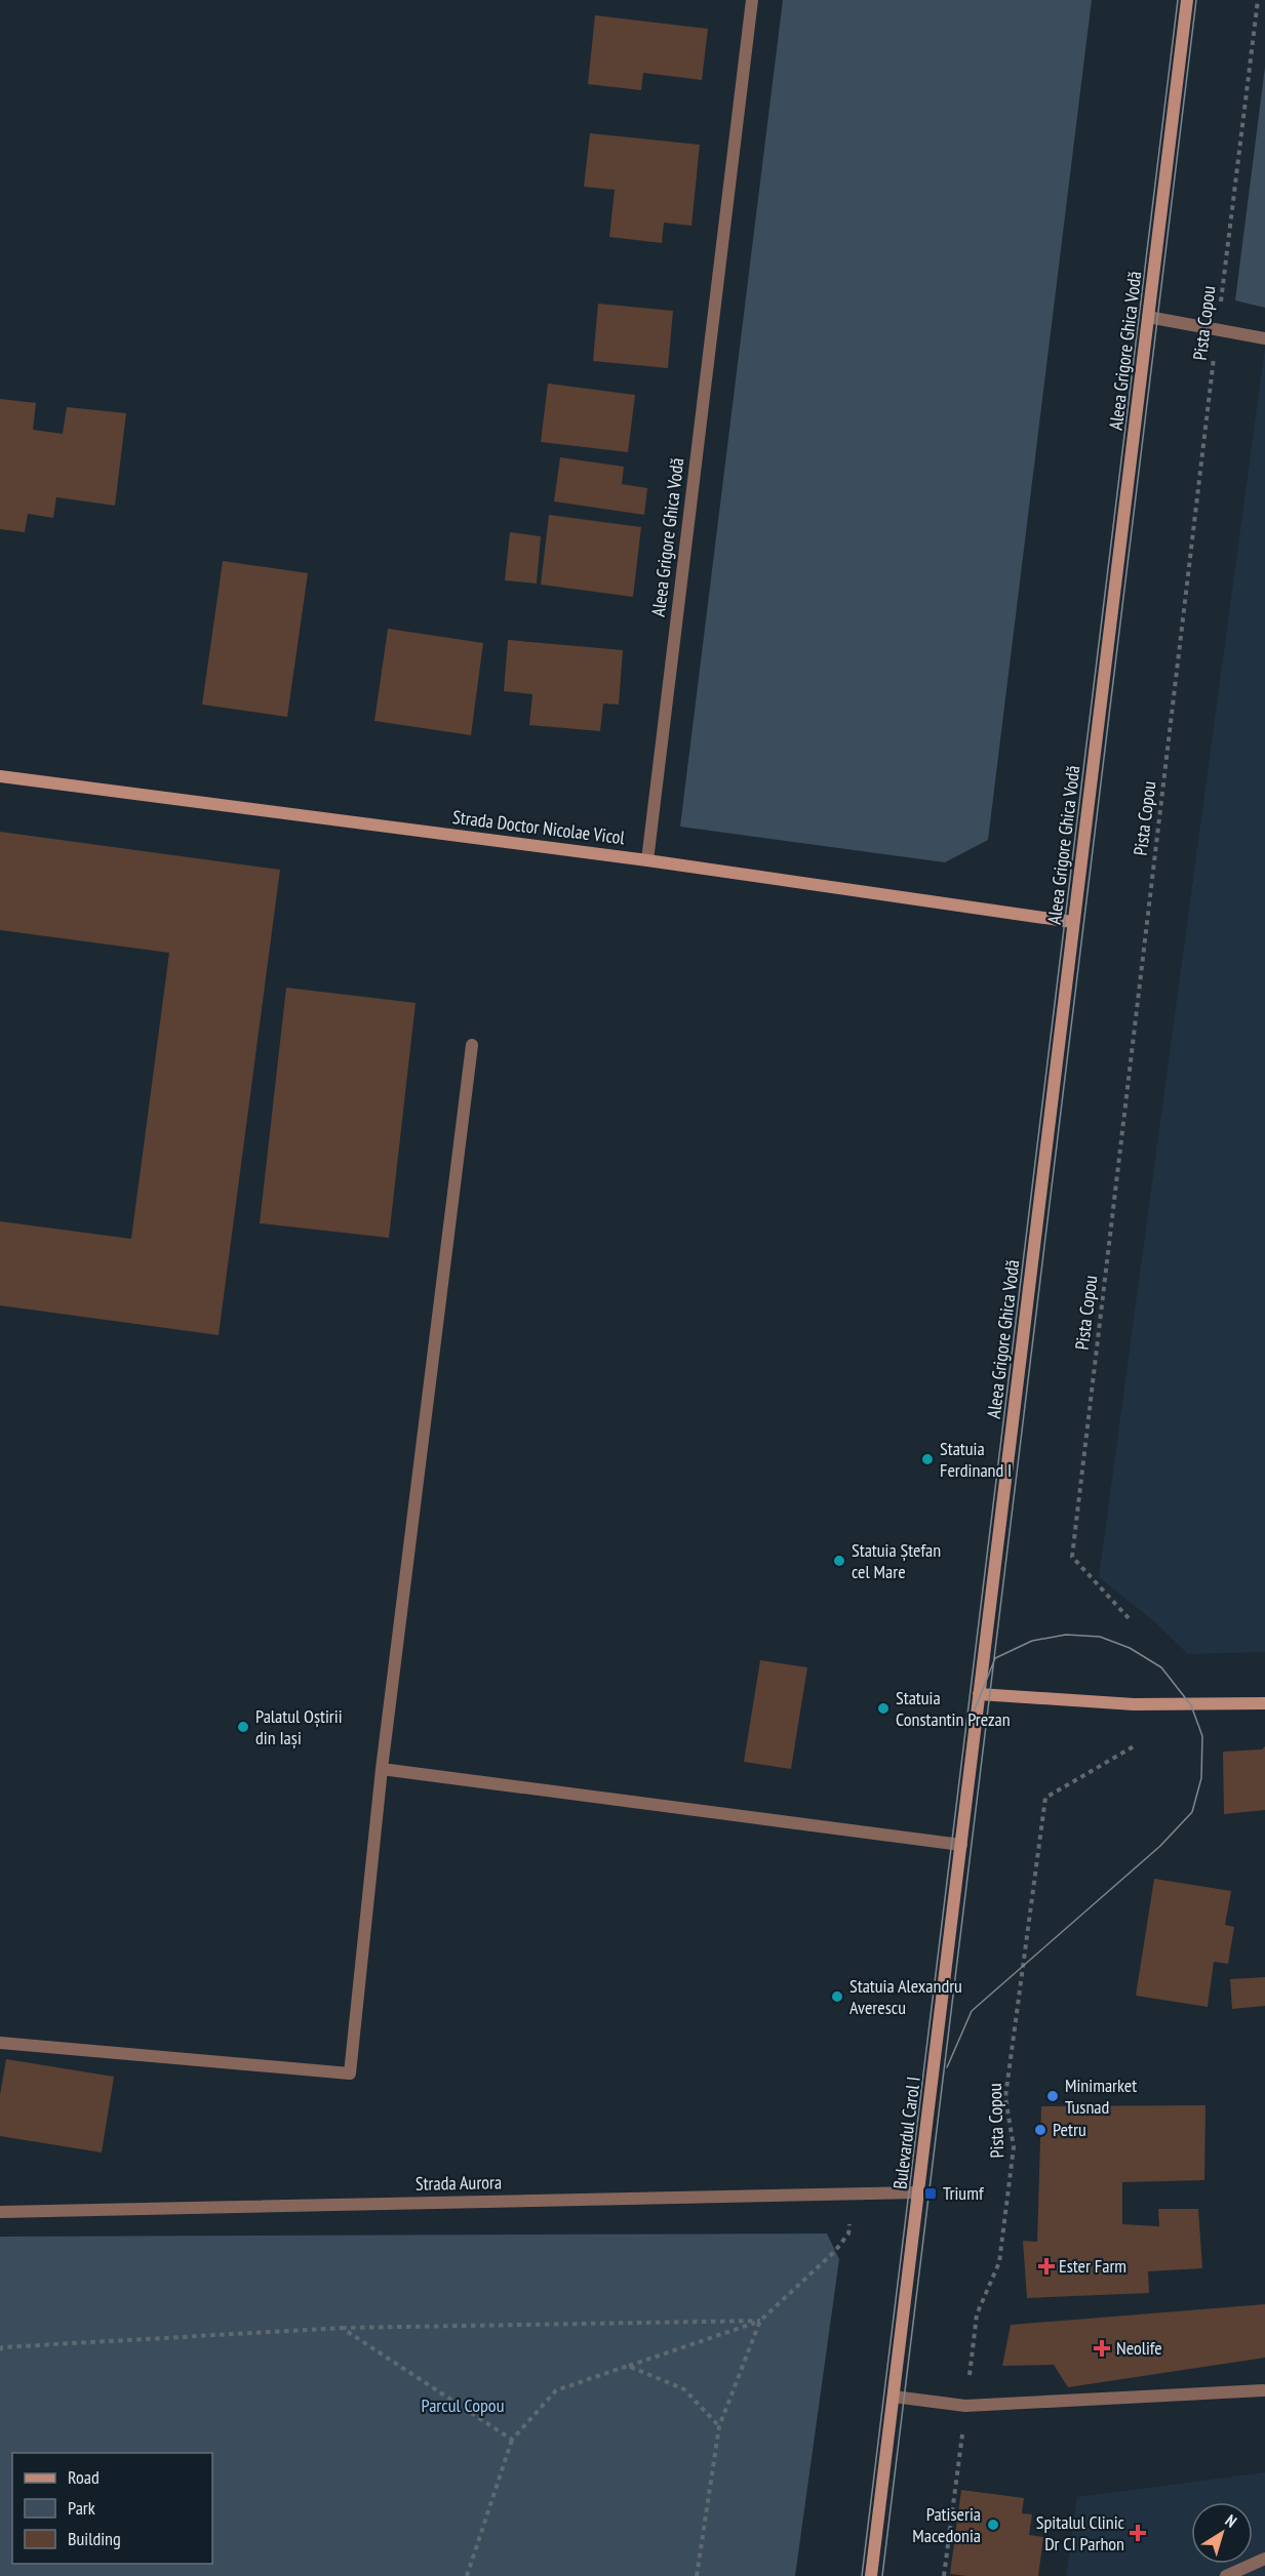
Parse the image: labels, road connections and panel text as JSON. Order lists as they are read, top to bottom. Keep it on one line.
{"streets":{"main road":["Aleea Grigore Ghica Vodă","Strada Doctor Nicolae Vicol","Bulevardul Carol I"],"street":["Strada Aurora"],"path":["Pista Copou"]},"crossings":[["Aleea Grigore Ghica Vodă","Strada Doctor Nicolae Vicol"],["Aleea Grigore Ghica Vodă","Bulevardul Carol I"],["Bulevardul Carol I","Strada Aurora"]],"parks":["Parcul Copou"],"places":{"other":["Statuia Ferdinand I","Statuia Ștefan cel Mare","Statuia Constantin Prezan","Palatul Oștirii din Iași","Statuia Alexandru Averescu","Minimarket Tusnad","Petru","Patiseria Macedonia"],"transit":["Triumf"],"health":["Ester Farm","Neolife","Spitalul Clinic Dr CI Parhon"]},"legend":["Road","Park","Building"],"north":"top right"}
